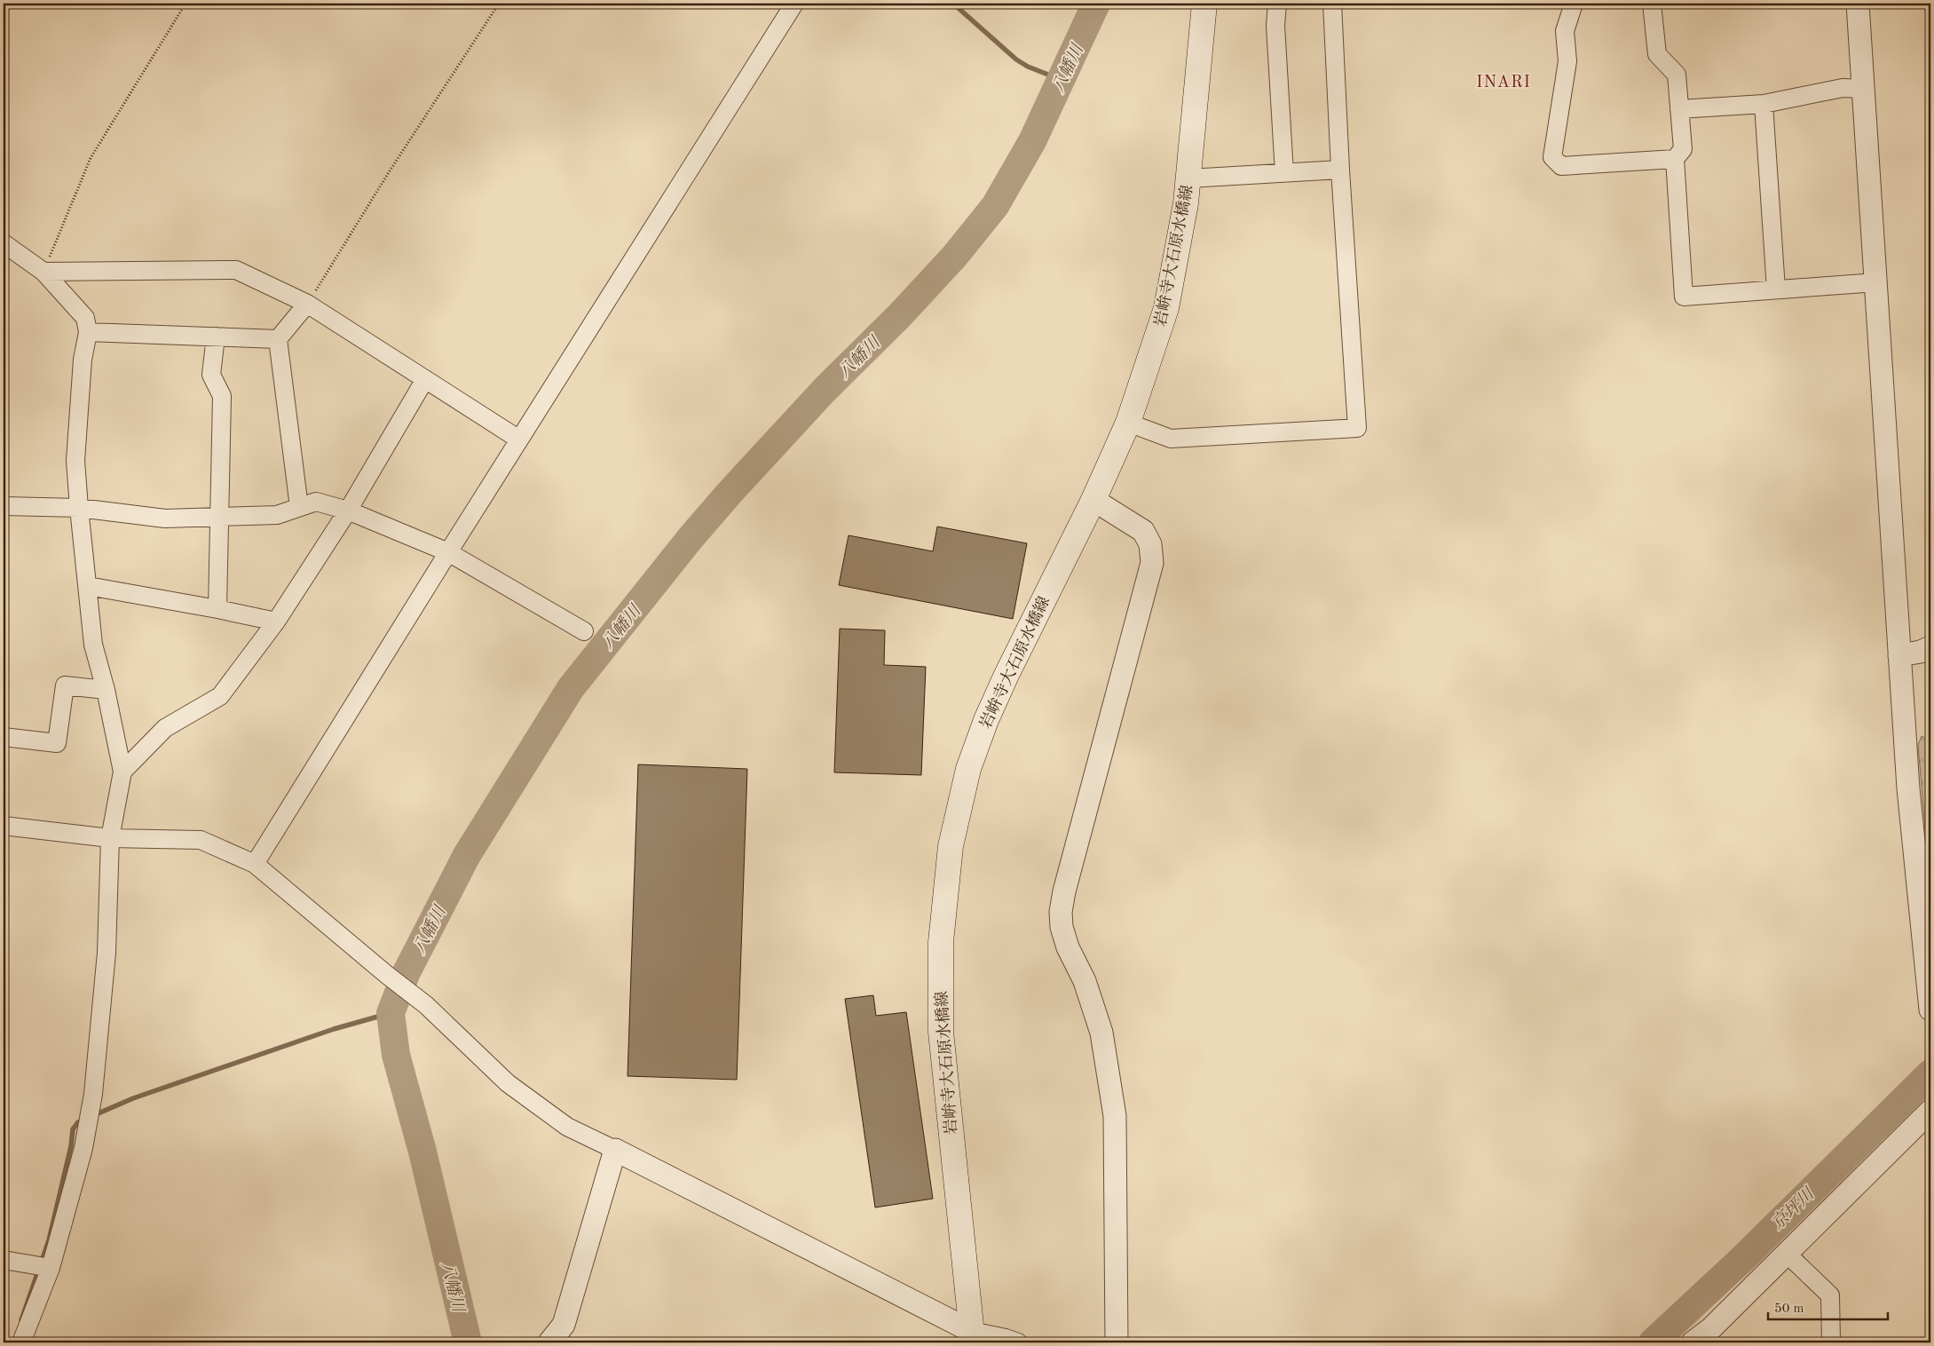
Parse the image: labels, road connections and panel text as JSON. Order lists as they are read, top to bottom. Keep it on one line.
{"streets":{"main road":["岩峅寺大石原水橋線"]},"districts":["INARI"],"water":["八幡川","京坪川"],"scale_bar":"50 m"}
